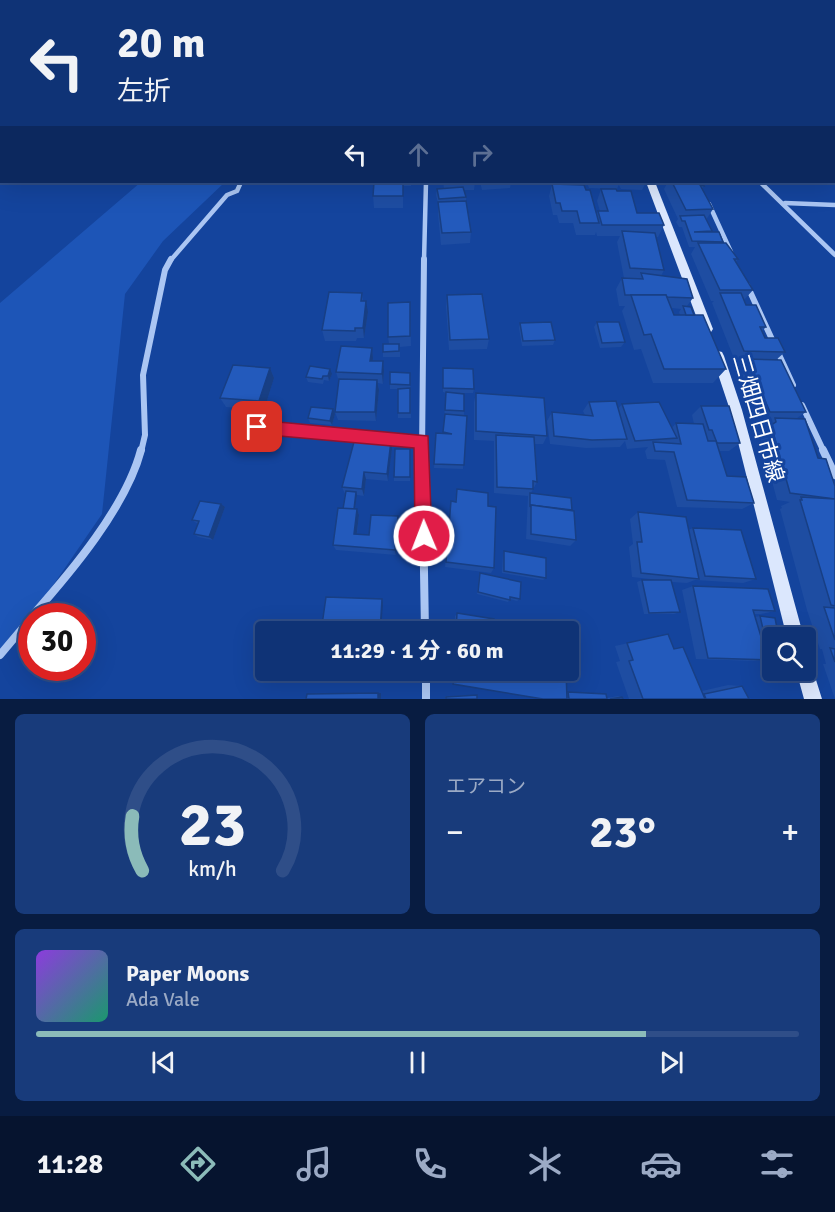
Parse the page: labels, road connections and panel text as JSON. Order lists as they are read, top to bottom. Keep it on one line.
{"streets":{"main road":["三畑四日市線"]},"page":{"turn":["20 m","左折"],"limit":"30","trip":"11:29 · 1 分 · 60 m","tile":"エアコン","heat":["−","23°","+"],"song":["Paper Moons","Ada Vale"],"tabs":"11:28","gauge":["23","km/h"]}}
